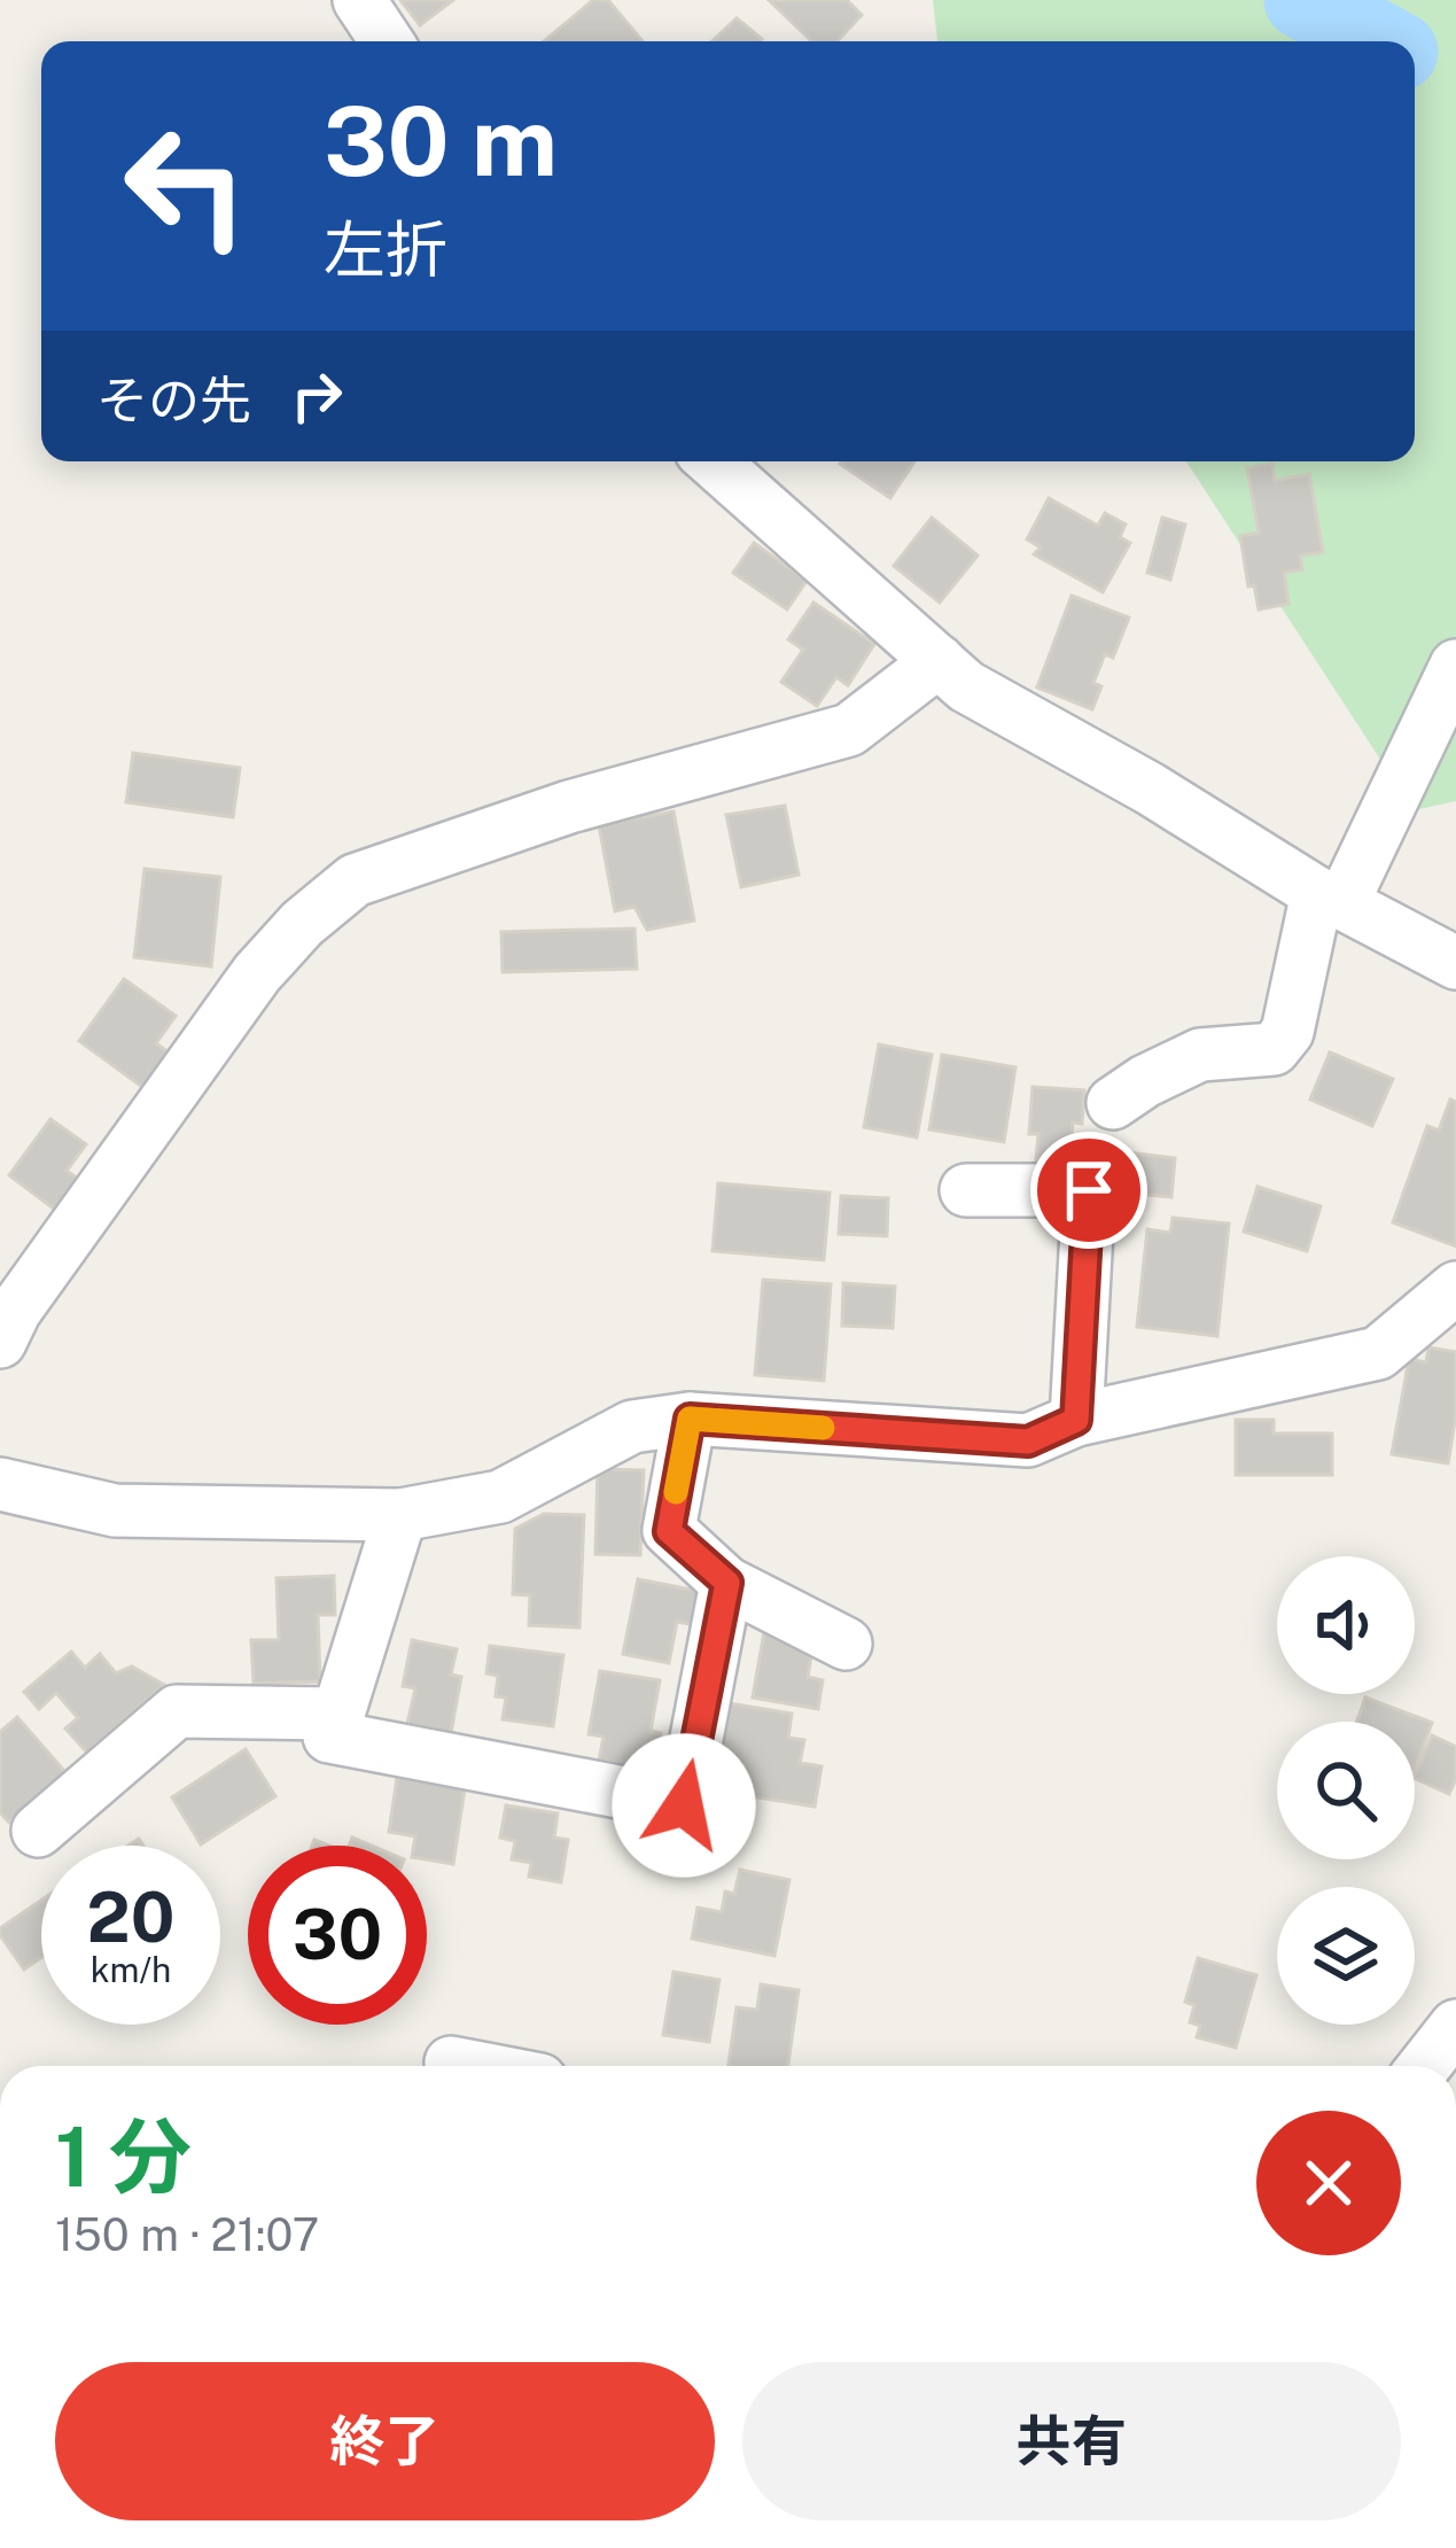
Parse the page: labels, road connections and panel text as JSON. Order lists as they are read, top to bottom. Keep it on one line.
{"page":{"turn":["30 m","左折"],"then":"その先","speed":"20 km/h","limit":"30","heading":["1 分","150 m · 21:07"],"buttons":["終了","共有"]}}
